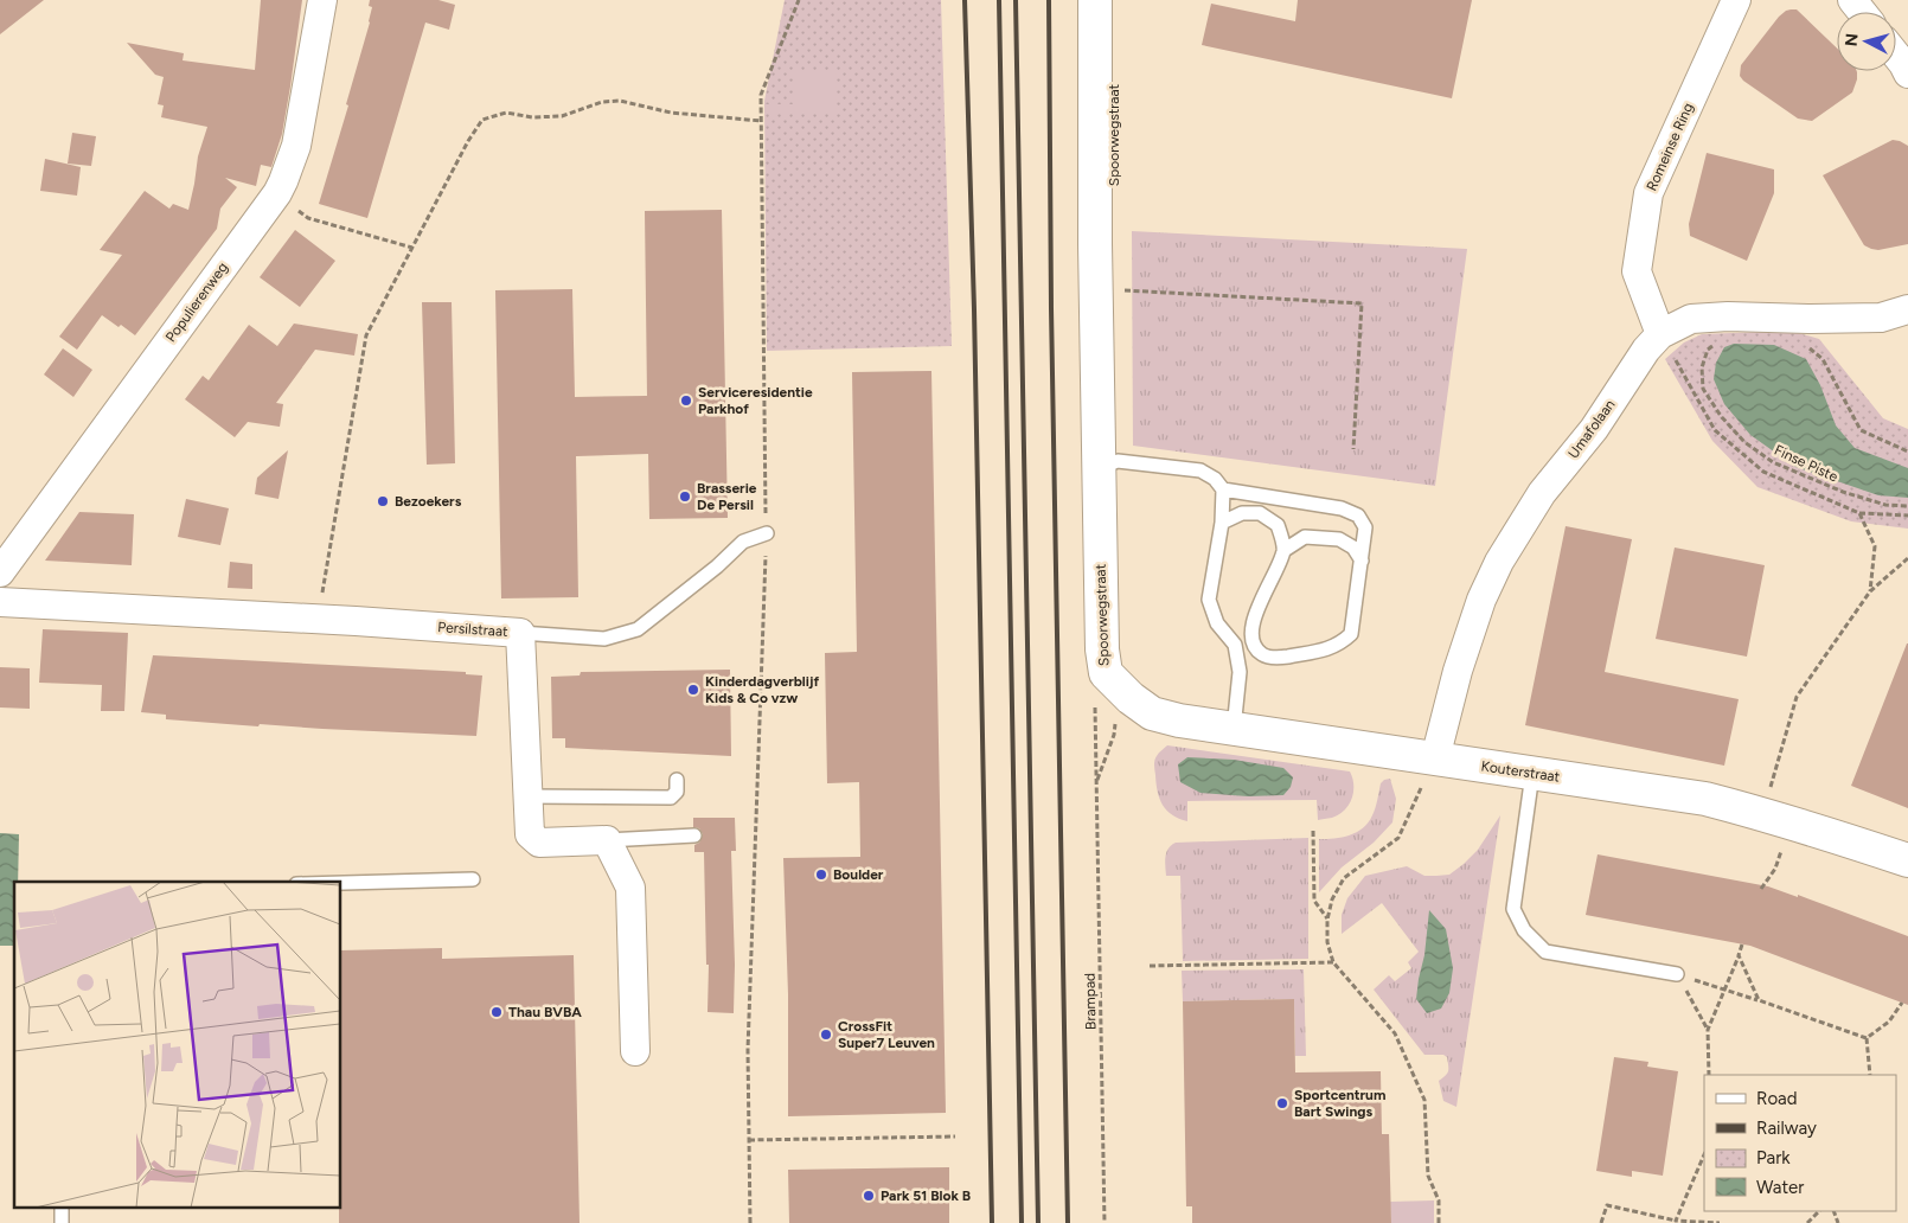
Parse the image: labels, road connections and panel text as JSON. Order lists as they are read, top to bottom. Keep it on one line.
{"streets":{"street":["Spoorwegstraat","Romeinse Ring","Populierenweg","Umafolaan","Persilstraat","Kouterstraat"],"path":["Finse Piste","Brampad"]},"crossings":[["Spoorwegstraat","Kouterstraat"],["Spoorwegstraat","Brampad"],["Romeinse Ring","Umafolaan"],["Umafolaan","Kouterstraat"],["Kouterstraat","Brampad"]],"places":["Serviceresidentie Parkhof","Brasserie De Persil","Bezoekers","Kinderdagverblijf Kids & Co vzw","Boulder","Thau BVBA","CrossFit Super7 Leuven","Sportcentrum Bart Swings","Park 51 Blok B"],"legend":["Road","Railway","Park","Water"],"north":"left"}
